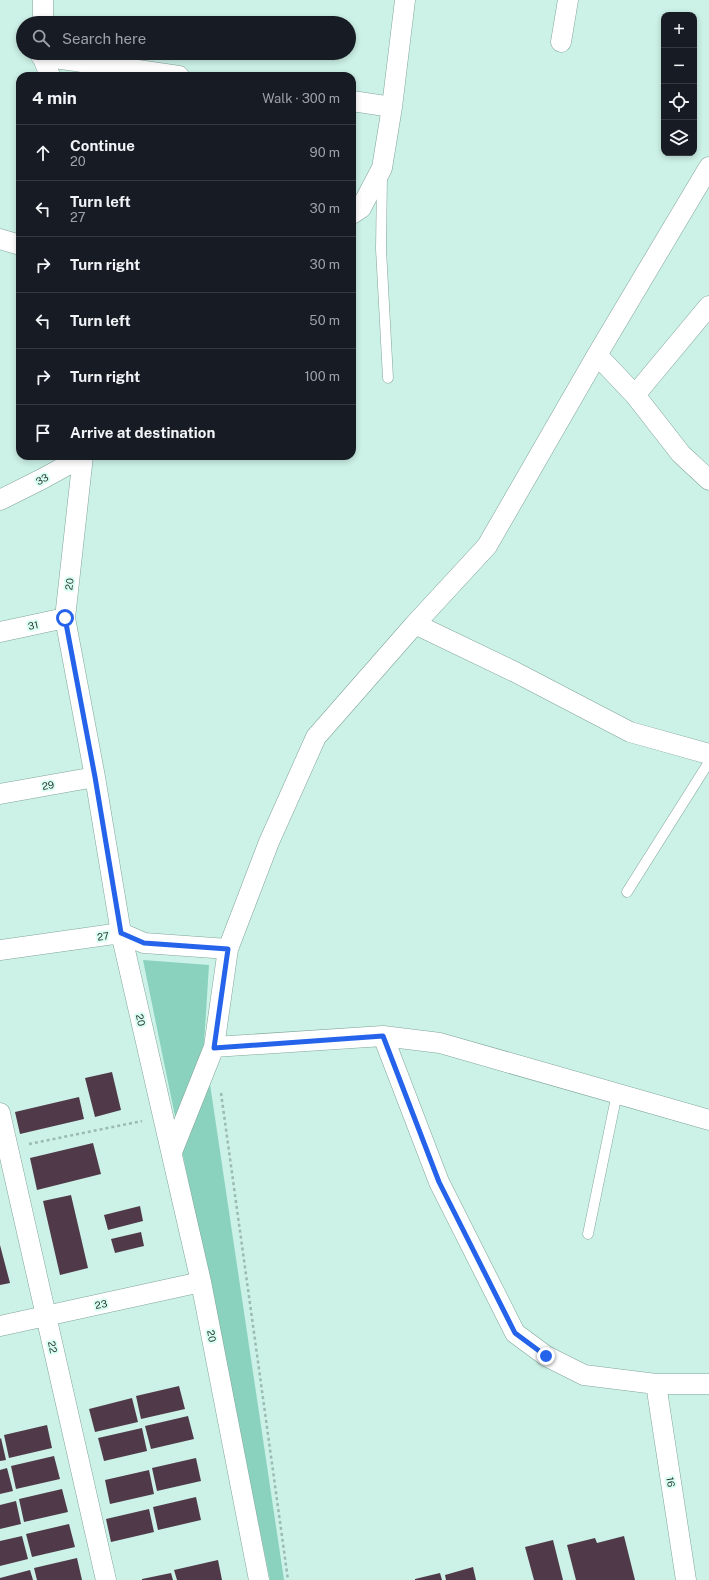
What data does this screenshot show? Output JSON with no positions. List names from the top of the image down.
{
  "streets": {
    "street": [
      "33",
      "20",
      "31",
      "29",
      "27",
      "23",
      "22",
      "16"
    ]
  },
  "crossings": [
    ["20", "31"],
    ["20", "29"],
    ["20", "27"],
    ["20", "23"],
    ["23", "22"]
  ],
  "page": {
    "map_buttons": ["+", "−"],
    "search": "Search here",
    "heading": ["4 min", "Walk · 300 m"],
    "list": [
      ["Continue", "20", "90 m"],
      ["Turn left", "27", "30 m"],
      ["Turn right", "30 m"],
      ["Turn left", "50 m"],
      ["Turn right", "100 m"],
      "Arrive at destination"
    ]
  }
}
